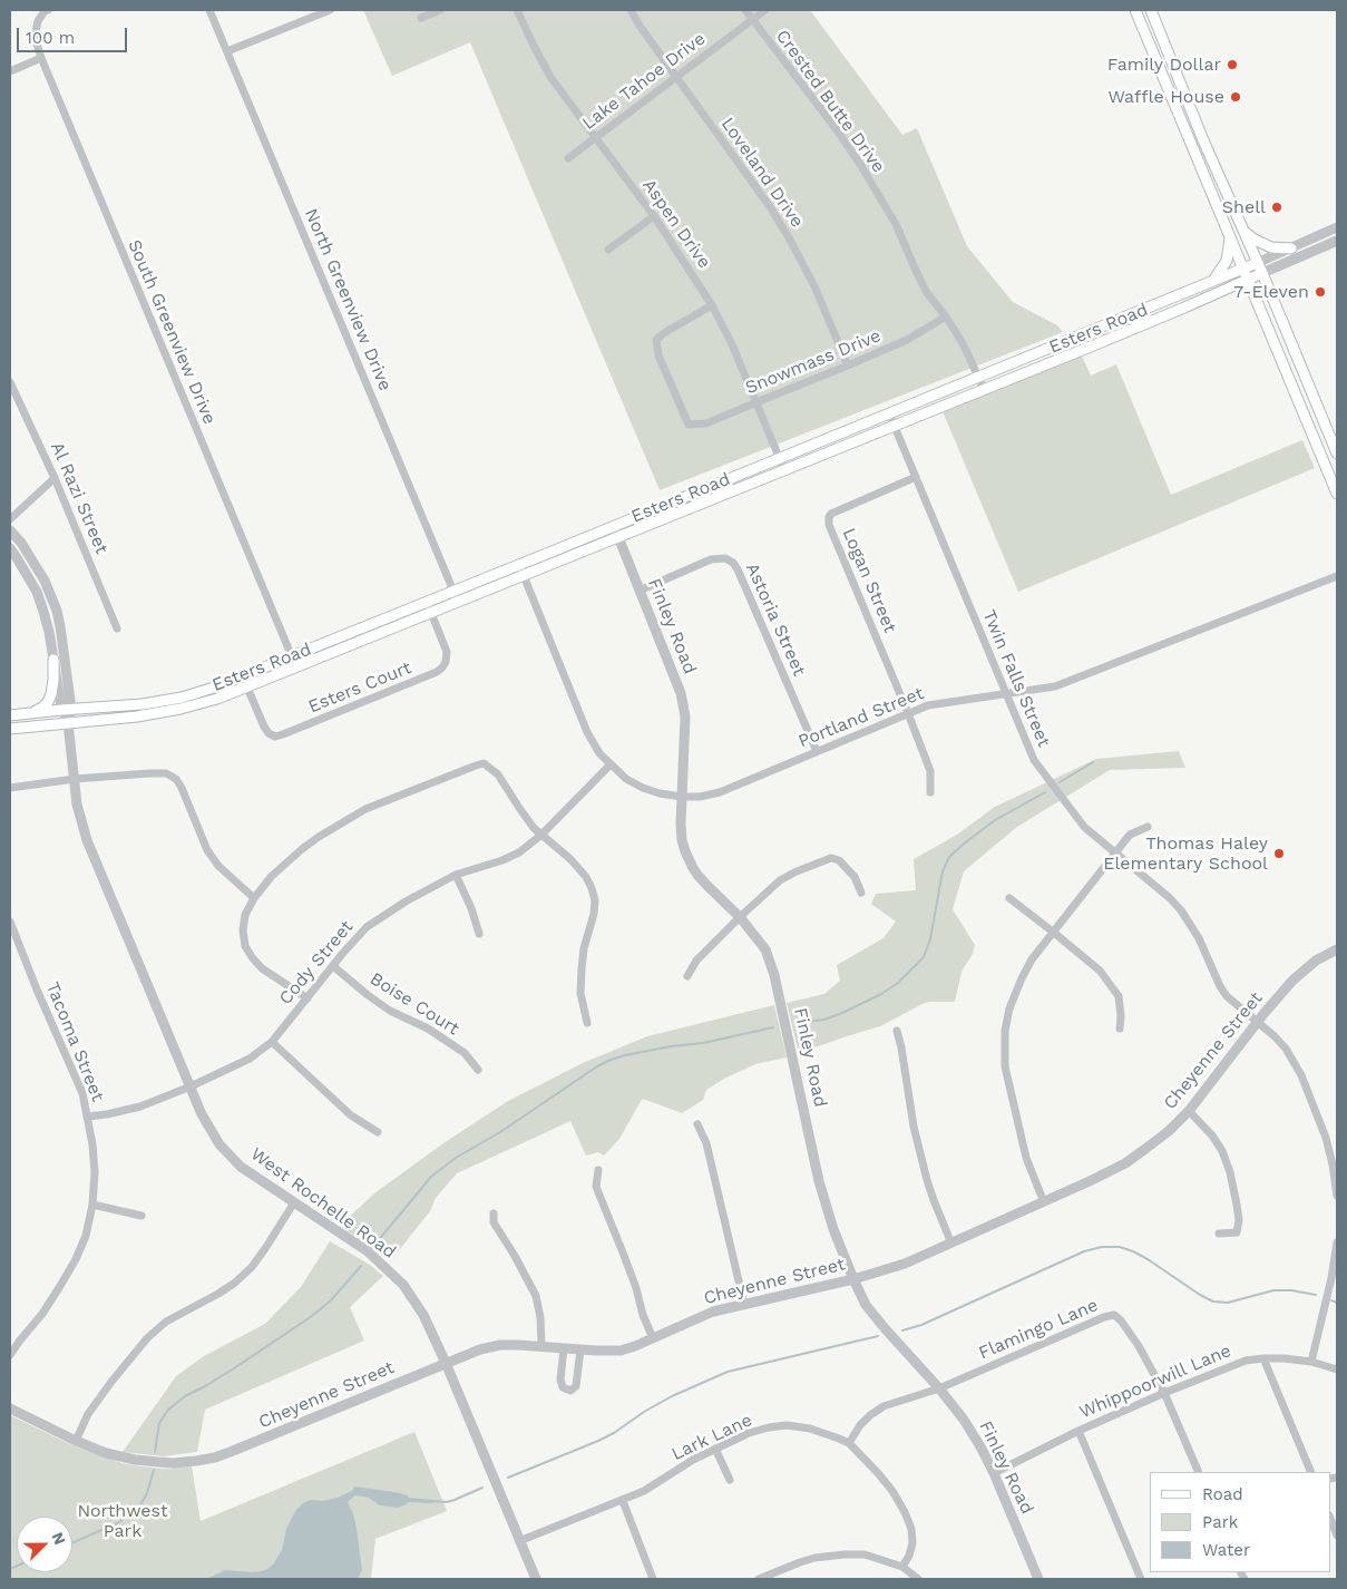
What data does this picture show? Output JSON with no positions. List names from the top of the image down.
{
  "streets": {
    "main road": ["Esters Road"],
    "street": [
      "Lake Tahoe Drive",
      "Crested Butte Drive",
      "Loveland Drive",
      "Aspen Drive",
      "North Greenview Drive",
      "South Greenview Drive",
      "Snowmass Drive",
      "Al Razi Street",
      "Logan Street",
      "Astoria Street",
      "Finley Road",
      "Twin Falls Street",
      "Esters Court",
      "Portland Street",
      "Cody Street",
      "Boise Court",
      "Tacoma Street",
      "Cheyenne Street",
      "West Rochelle Road",
      "Flamingo Lane",
      "Whippoorwill Lane",
      "Lark Lane"
    ]
  },
  "crossings": [
    ["Lake Tahoe Drive", "Crested Butte Drive"],
    ["Lake Tahoe Drive", "Loveland Drive"],
    ["Lake Tahoe Drive", "Aspen Drive"],
    ["Crested Butte Drive", "Esters Road"],
    ["Crested Butte Drive", "Snowmass Drive"],
    ["Loveland Drive", "Snowmass Drive"],
    ["Aspen Drive", "Esters Road"],
    ["Aspen Drive", "Snowmass Drive"],
    ["North Greenview Drive", "Esters Road"],
    ["Esters Road", "South Greenview Drive"],
    ["Esters Road", "Finley Road"],
    ["Esters Road", "Twin Falls Street"],
    ["Esters Road", "Esters Court"],
    ["Esters Road", "Portland Street"],
    ["Esters Road", "West Rochelle Road"],
    ["Logan Street", "Twin Falls Street"],
    ["Logan Street", "Portland Street"],
    ["Astoria Street", "Finley Road"],
    ["Astoria Street", "Portland Street"],
    ["Finley Road", "Portland Street"],
    ["Finley Road", "Cheyenne Street"],
    ["Finley Road", "Flamingo Lane"],
    ["Finley Road", "Whippoorwill Lane"],
    ["Twin Falls Street", "Portland Street"],
    ["Twin Falls Street", "Cheyenne Street"],
    ["Portland Street", "Cody Street"],
    ["Cody Street", "Boise Court"],
    ["Cody Street", "Tacoma Street"],
    ["Cody Street", "West Rochelle Road"],
    ["Cheyenne Street", "West Rochelle Road"],
    ["West Rochelle Road", "Lark Lane"],
    ["Flamingo Lane", "Whippoorwill Lane"],
    ["Flamingo Lane", "Lark Lane"]
  ],
  "parks": ["Northwest Park"],
  "places": [
    "Family Dollar",
    "Waffle House",
    "Shell",
    "7-Eleven",
    "Thomas Haley Elementary School"
  ],
  "legend": ["Road", "Park", "Water"],
  "scale_bar": "100 m",
  "north": "top right"
}
